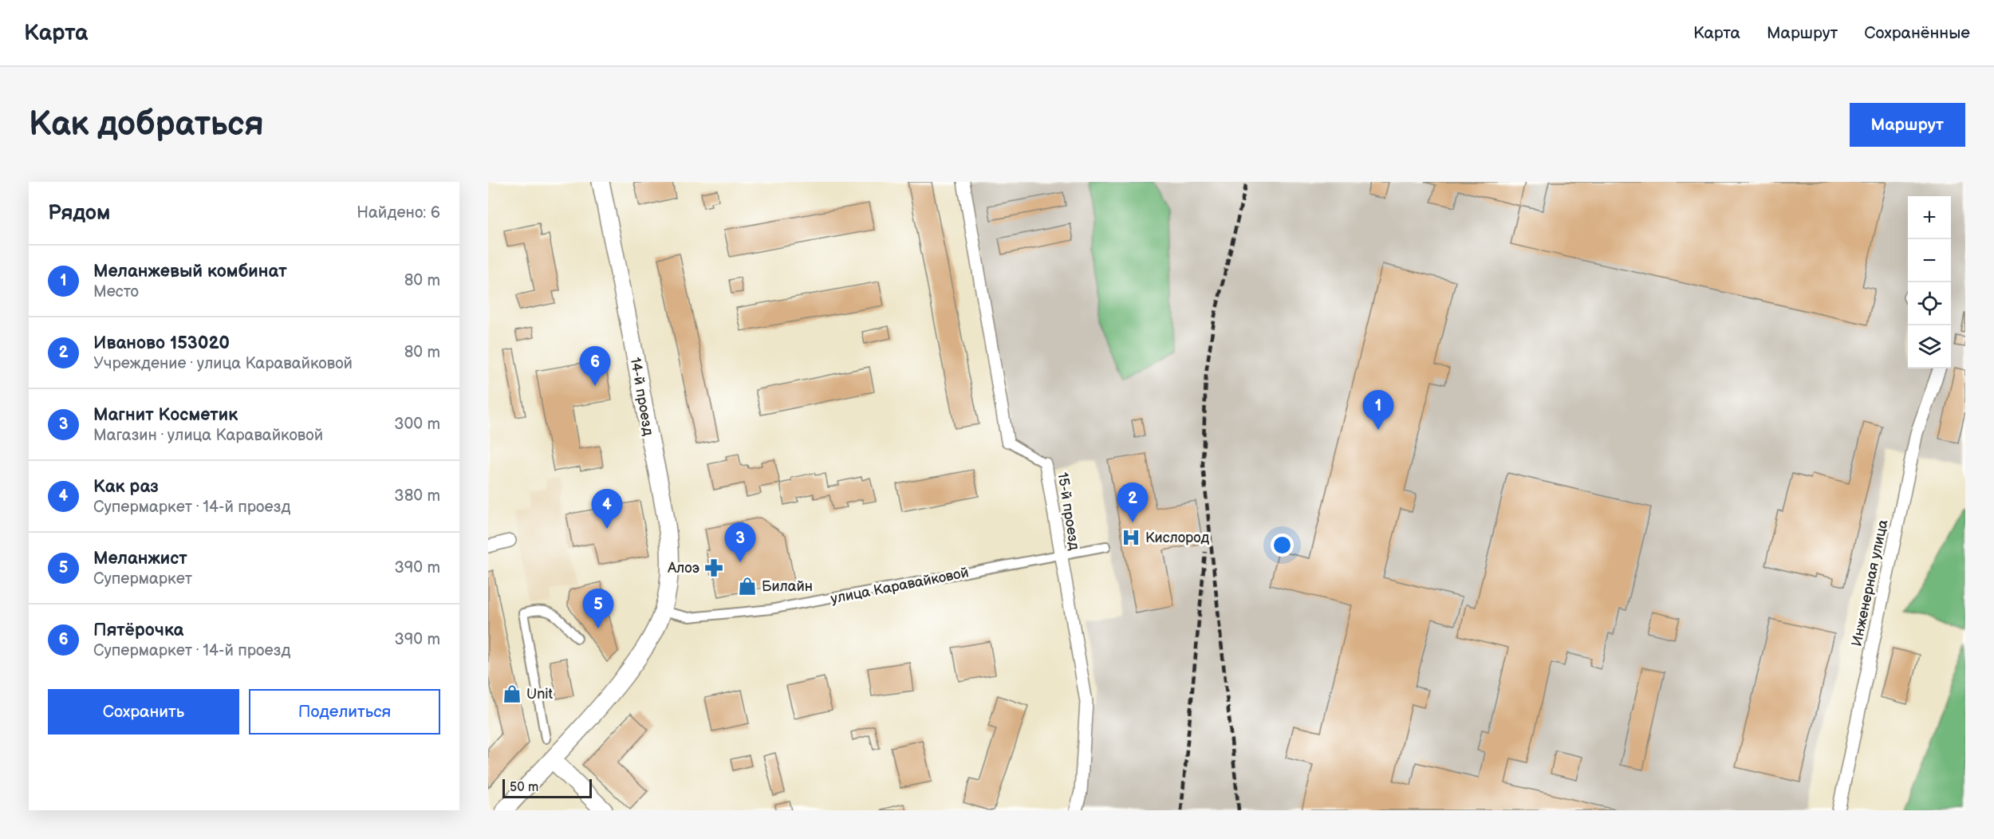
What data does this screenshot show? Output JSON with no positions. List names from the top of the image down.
{
  "streets": {
    "main road": ["14-й проезд"],
    "street": ["15-й проезд", "Инженерная улица", "улица Каравайковой"]
  },
  "crossings": [
    ["14-й проезд", "улица Каравайковой"],
    ["15-й проезд", "улица Каравайковой"]
  ],
  "places": {
    "hospital": ["Кислород"],
    "pharmacy": ["Алоэ"],
    "shop": ["Билайн", "Unit"]
  },
  "scale_bar": "50 m",
  "page": {
    "header": "Карта",
    "nav": ["Карта", "Маршрут", "Сохранённые"],
    "buttons": [
      "Маршрут",
      ["Сохранить", "Поделиться"]
    ],
    "title": "Как добраться",
    "heading": ["Рядом", "Найдено: 6"],
    "map_buttons": ["+", "−"],
    "list": [
      {
        "mark": "1",
        "name": "Меланжевый комбинат",
        "note": "Место",
        "value": "80 m"
      },
      {
        "mark": "2",
        "name": "Иваново 153020",
        "note": "Учреждение · улица Каравайковой",
        "value": "80 m"
      },
      {
        "mark": "3",
        "name": "Магнит Косметик",
        "note": "Магазин · улица Каравайковой",
        "value": "300 m"
      },
      {
        "mark": "4",
        "name": "Как раз",
        "note": "Супермаркет · 14-й проезд",
        "value": "380 m"
      },
      {
        "mark": "5",
        "name": "Меланжист",
        "note": "Супермаркет",
        "value": "390 m"
      },
      {
        "mark": "6",
        "name": "Пятёрочка",
        "note": "Супермаркет · 14-й проезд",
        "value": "390 m"
      }
    ],
    "pins": [
      "6",
      "1",
      "2",
      "4",
      "3",
      "5"
    ],
    "scale": "50 m"
  }
}
